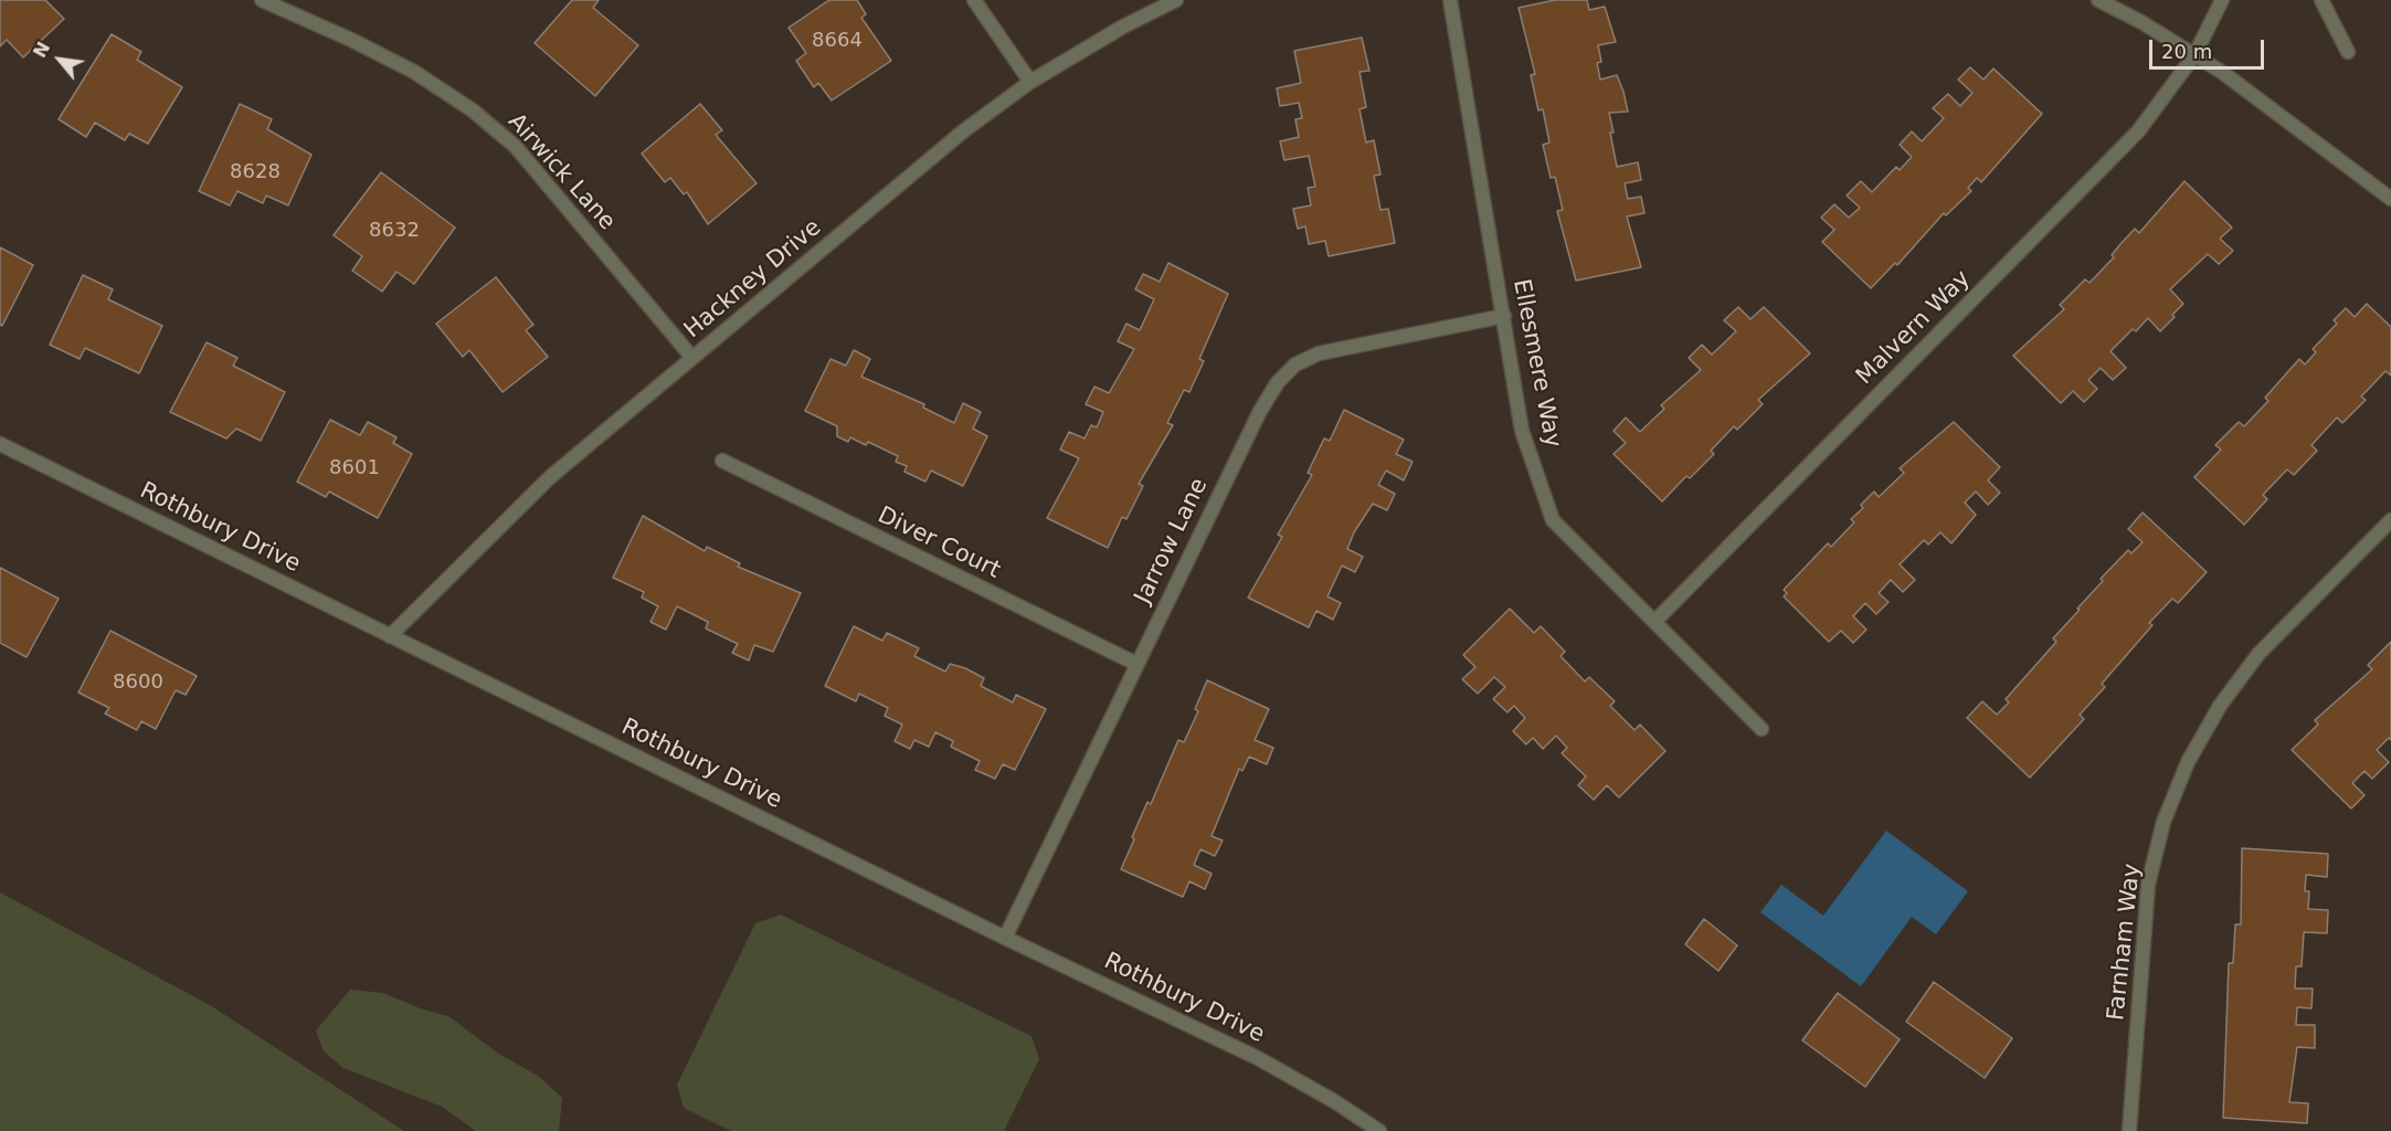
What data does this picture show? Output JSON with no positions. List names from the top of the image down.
{
  "streets": {
    "street": [
      "Airwick Lane",
      "Hackney Drive",
      "Malvern Way",
      "Ellesmere Way",
      "Rothbury Drive",
      "Jarrow Lane",
      "Diver Court",
      "Farnham Way"
    ]
  },
  "crossings": [
    ["Airwick Lane", "Hackney Drive"],
    ["Hackney Drive", "Rothbury Drive"],
    ["Malvern Way", "Ellesmere Way"],
    ["Ellesmere Way", "Jarrow Lane"],
    ["Rothbury Drive", "Jarrow Lane"],
    ["Jarrow Lane", "Diver Court"]
  ],
  "house_numbers": [
    "8664",
    "8628",
    "8632",
    "8601",
    "8600"
  ],
  "scale_bar": "20 m",
  "north": "top left"
}
